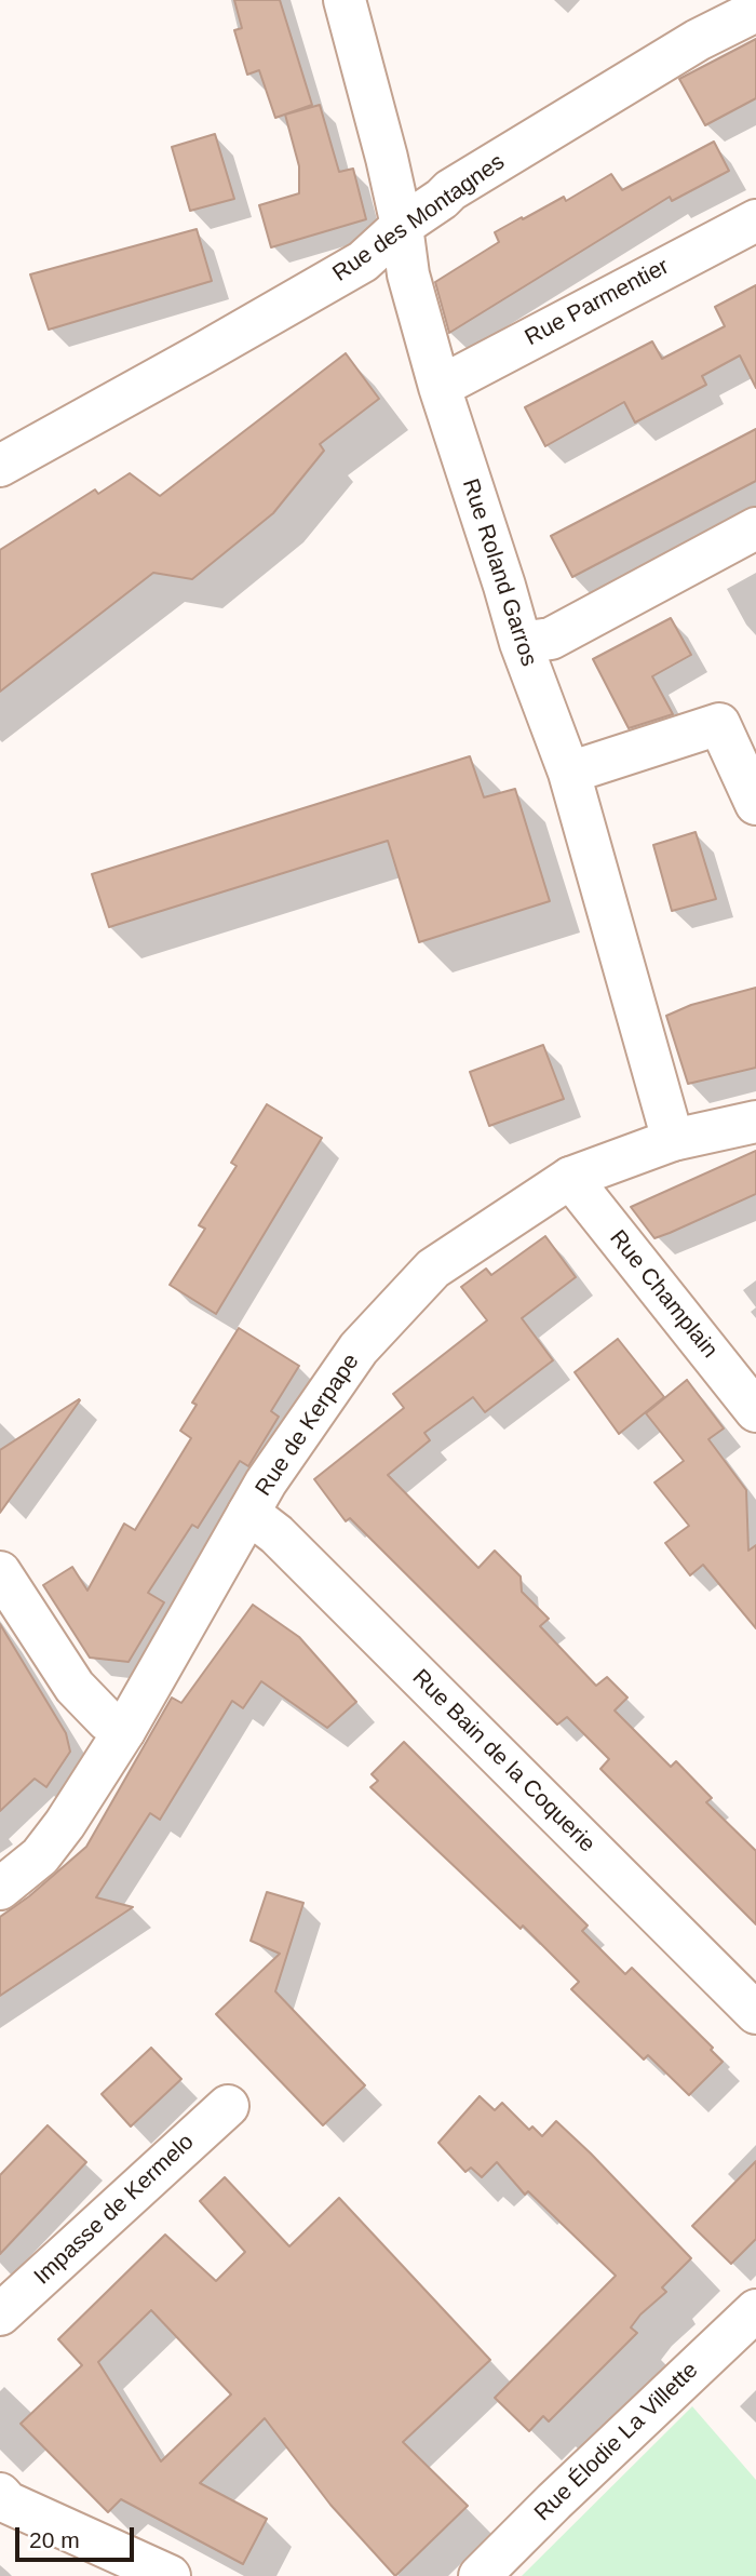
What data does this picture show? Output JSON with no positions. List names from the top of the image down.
{
  "streets": {
    "street": [
      "Rue des Montagnes",
      "Rue Parmentier",
      "Rue Roland Garros",
      "Rue Champlain",
      "Rue de Kerpape",
      "Rue Bain de la Coquerie",
      "Impasse de Kermelo",
      "Rue Élodie La Villette"
    ]
  },
  "crossings": [
    ["Rue des Montagnes", "Rue Roland Garros"],
    ["Rue Parmentier", "Rue Roland Garros"],
    ["Rue Roland Garros", "Rue de Kerpape"],
    ["Rue Champlain", "Rue de Kerpape"],
    ["Rue de Kerpape", "Rue Bain de la Coquerie"]
  ],
  "scale_bar": "20 m"
}
